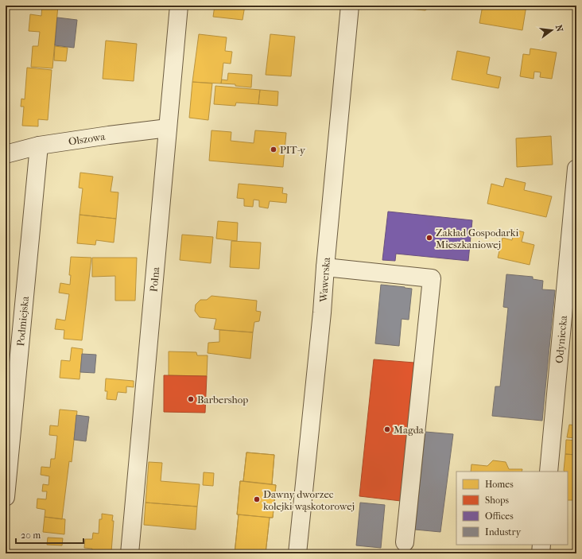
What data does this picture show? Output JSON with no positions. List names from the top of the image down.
{
  "streets": {
    "street": [
      "Olszowa",
      "Polna",
      "Wawerska",
      "Podmiejska",
      "Odyniecka"
    ]
  },
  "crossings": [
    ["Olszowa", "Polna"],
    ["Olszowa", "Podmiejska"]
  ],
  "places": [
    "PIT-y",
    "Zakład Gospodarki Mieszkaniowej",
    "Barbershop",
    "Magda",
    "Dawny dworzec kolejki wąskotorowej"
  ],
  "legend": [
    "Homes",
    "Shops",
    "Offices",
    "Industry"
  ],
  "scale_bar": "20 m",
  "north": "right"
}
